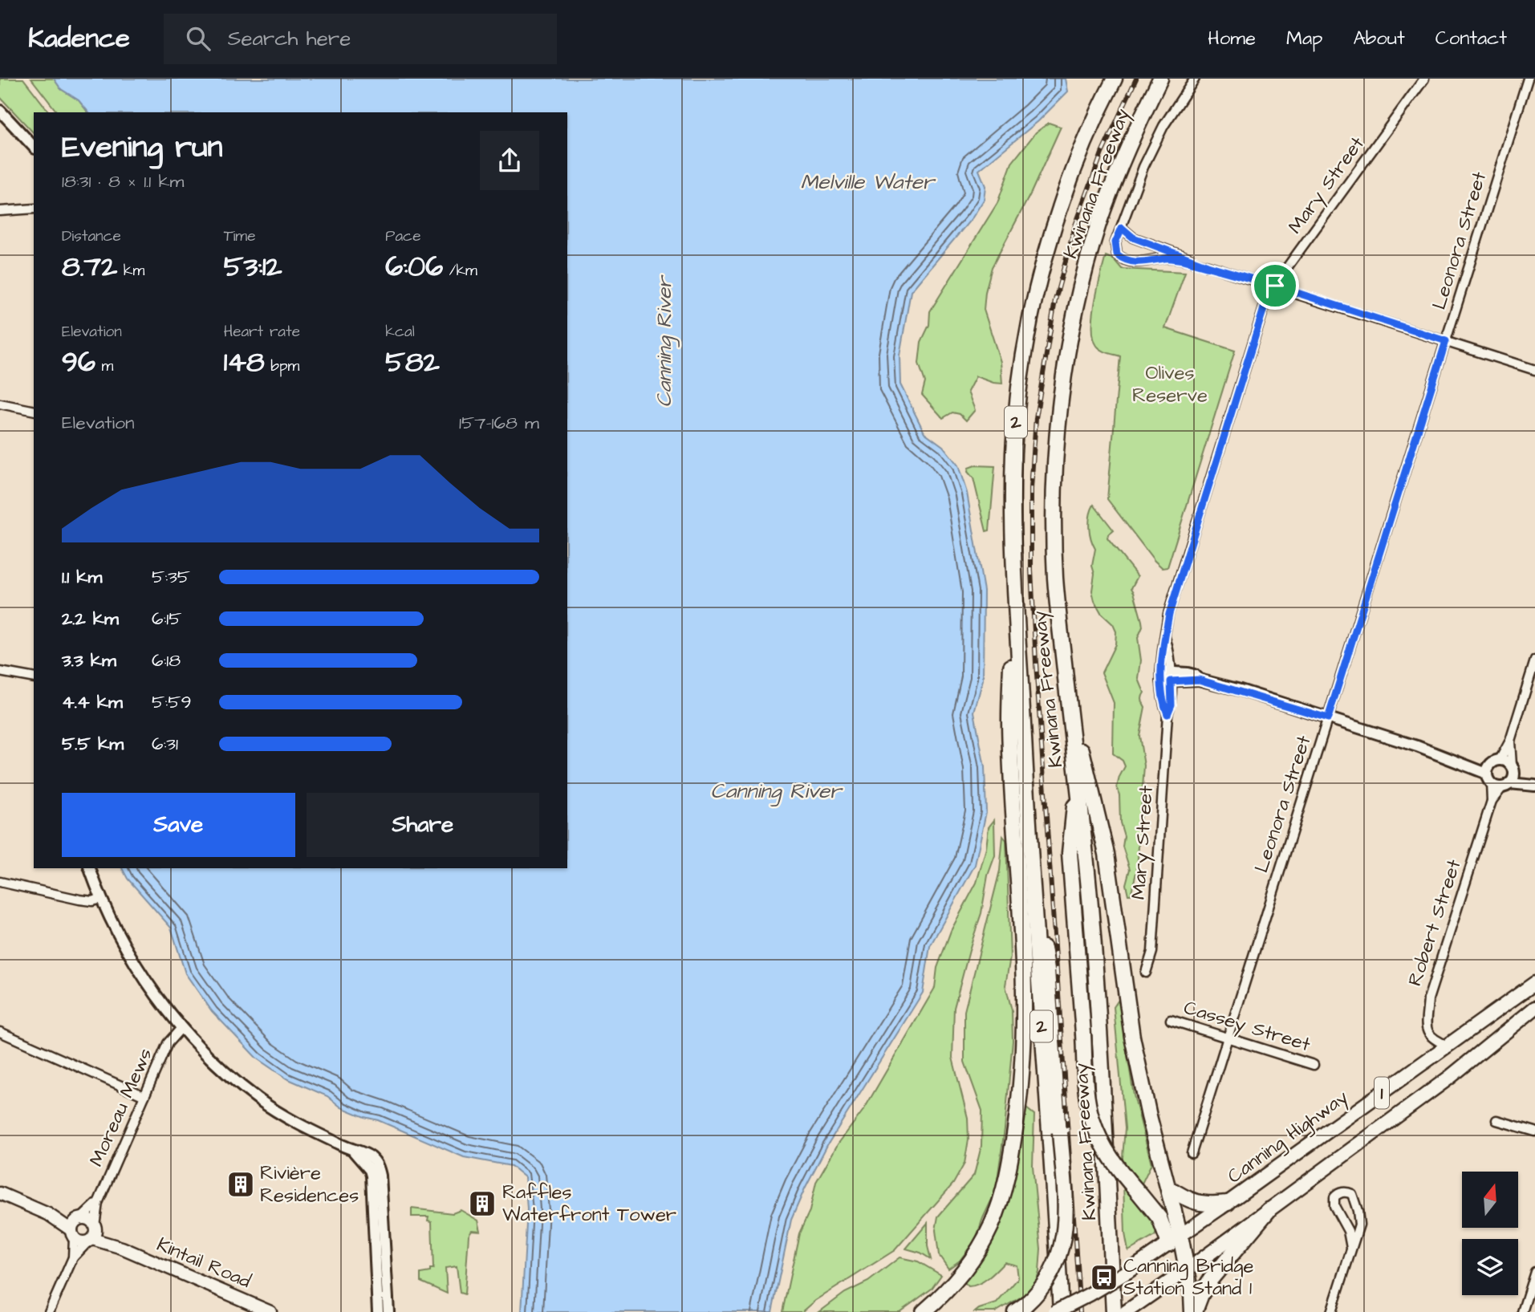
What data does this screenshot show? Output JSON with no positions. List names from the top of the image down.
{
  "streets": {
    "highway": [
      "Kwinana Freeway",
      "2",
      "1",
      "Canning Highway"
    ],
    "main road": ["Kintail Road"],
    "street": [
      "Mary Street",
      "Leonora Street",
      "Robert Street",
      "Cassey Street",
      "Moreau Mews"
    ]
  },
  "crossings": [
    ["Leonora Street", "Cassey Street"],
    ["Robert Street", "Canning Highway"],
    ["Moreau Mews", "Kintail Road"]
  ],
  "water": ["Melville Water", "Canning River"],
  "parks": ["Olives Reserve"],
  "places": {
    "building": ["Rivière Residences", "Raffles Waterfront Tower"],
    "bus stop": ["Canning Bridge Station Stand 1"]
  },
  "north": "top",
  "page": {
    "header": "Kadence",
    "search": "Search here",
    "nav": [
      "Home",
      "Map",
      "About",
      "Contact"
    ],
    "heading": ["Evening run", "18:31 · 8 × 1.1 km"],
    "stats": [
      ["Distance", "8.72 km"],
      ["Time", "53:12"],
      ["Pace", "6:06 /km"],
      ["Elevation", "96 m"],
      ["Heart rate", "148 bpm"],
      ["kcal", "582"]
    ],
    "chart": ["Elevation", "157–168 m"],
    "list": [
      {
        "name": "1.1 km",
        "note": "5:35"
      },
      {
        "name": "2.2 km",
        "note": "6:15"
      },
      {
        "name": "3.3 km",
        "note": "6:18"
      },
      {
        "name": "4.4 km",
        "note": "5:59"
      },
      {
        "name": "5.5 km",
        "note": "6:31"
      }
    ],
    "buttons": ["Save", "Share"]
  }
}
